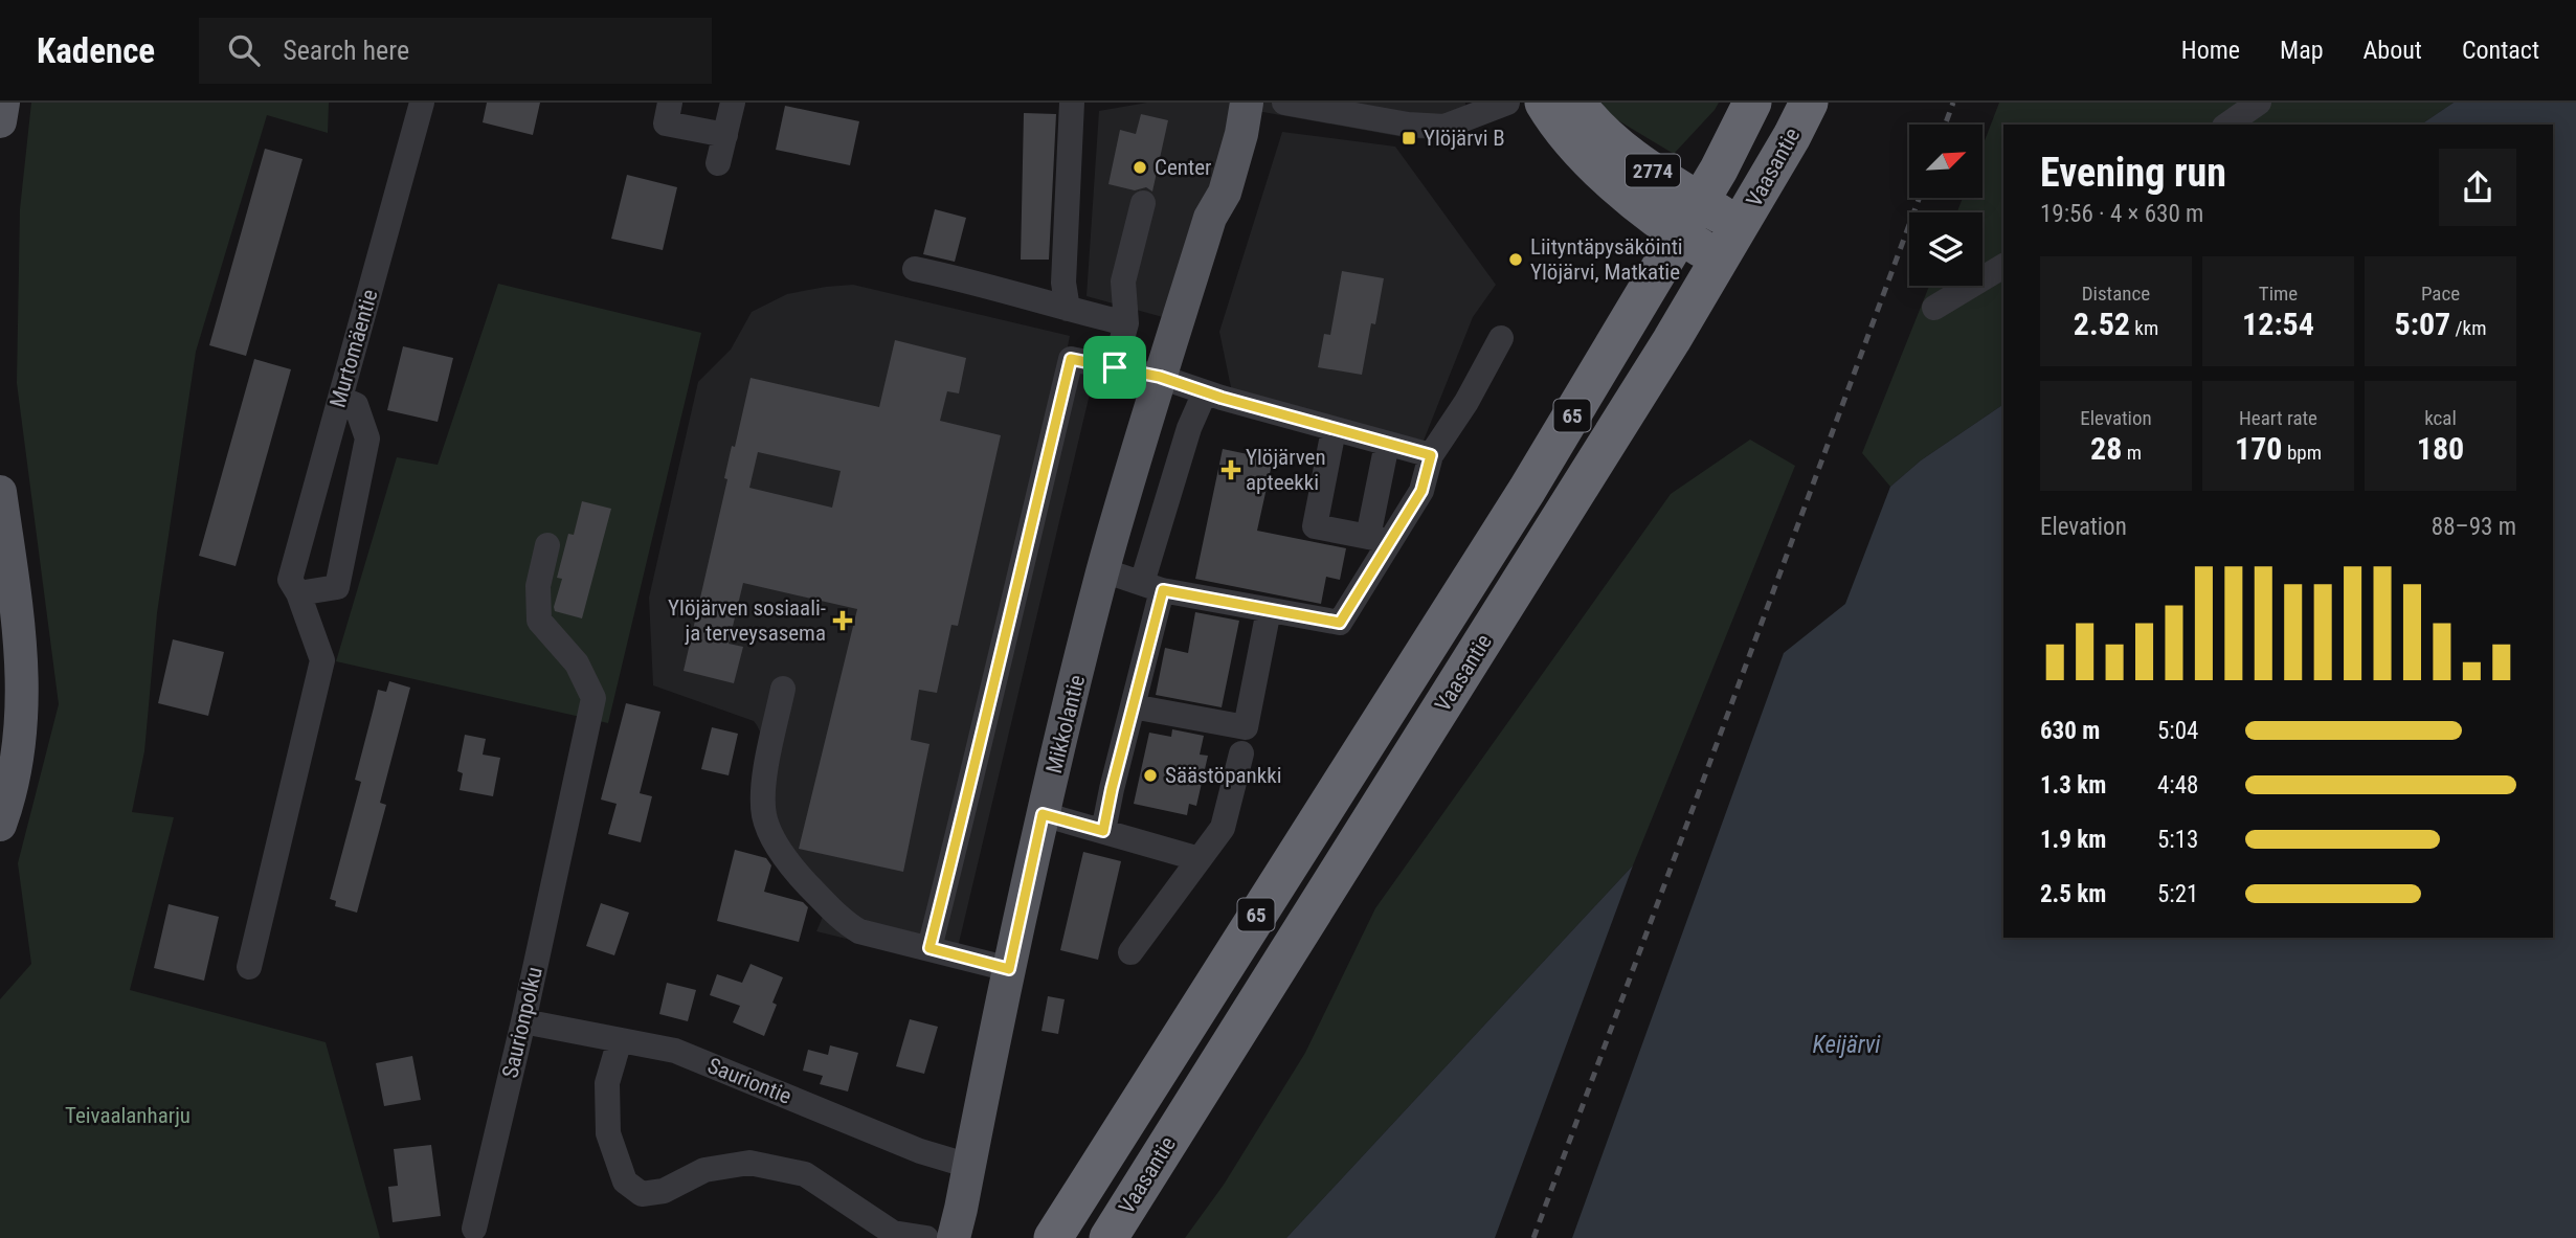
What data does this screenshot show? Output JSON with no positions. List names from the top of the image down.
{
  "streets": {
    "highway": ["Vaasantie", "2774", "65"],
    "main road": ["Mikkolantie"],
    "street": ["Murtomäentie", "Saurionpolku", "Sauriontie"]
  },
  "crossings": [
    ["Vaasantie", "2774"],
    ["Mikkolantie", "Sauriontie"],
    ["Saurionpolku", "Sauriontie"]
  ],
  "water": ["Keijärvi"],
  "parks": ["Teivaalanharju"],
  "places": {
    "transit": ["Ylöjärvi B"],
    "other": ["Center", "Liityntäpysäköinti Ylöjärvi, Matkatie", "Säästöpankki"],
    "health": ["Ylöjärven apteekki", "Ylöjärven sosiaali- ja terveysasema"]
  },
  "north": "top right",
  "page": {
    "header": "Kadence",
    "search": "Search here",
    "nav": [
      "Home",
      "Map",
      "About",
      "Contact"
    ],
    "heading": ["Evening run", "19:56 · 4 × 630 m"],
    "stats": [
      ["Distance", "2.52 km"],
      ["Time", "12:54"],
      ["Pace", "5:07 /km"],
      ["Elevation", "28 m"],
      ["Heart rate", "170 bpm"],
      ["kcal", "180"]
    ],
    "chart": ["Elevation", "88–93 m"],
    "list": [
      {
        "name": "630 m",
        "note": "5:04"
      },
      {
        "name": "1.3 km",
        "note": "4:48"
      },
      {
        "name": "1.9 km",
        "note": "5:13"
      },
      {
        "name": "2.5 km",
        "note": "5:21"
      }
    ]
  }
}
